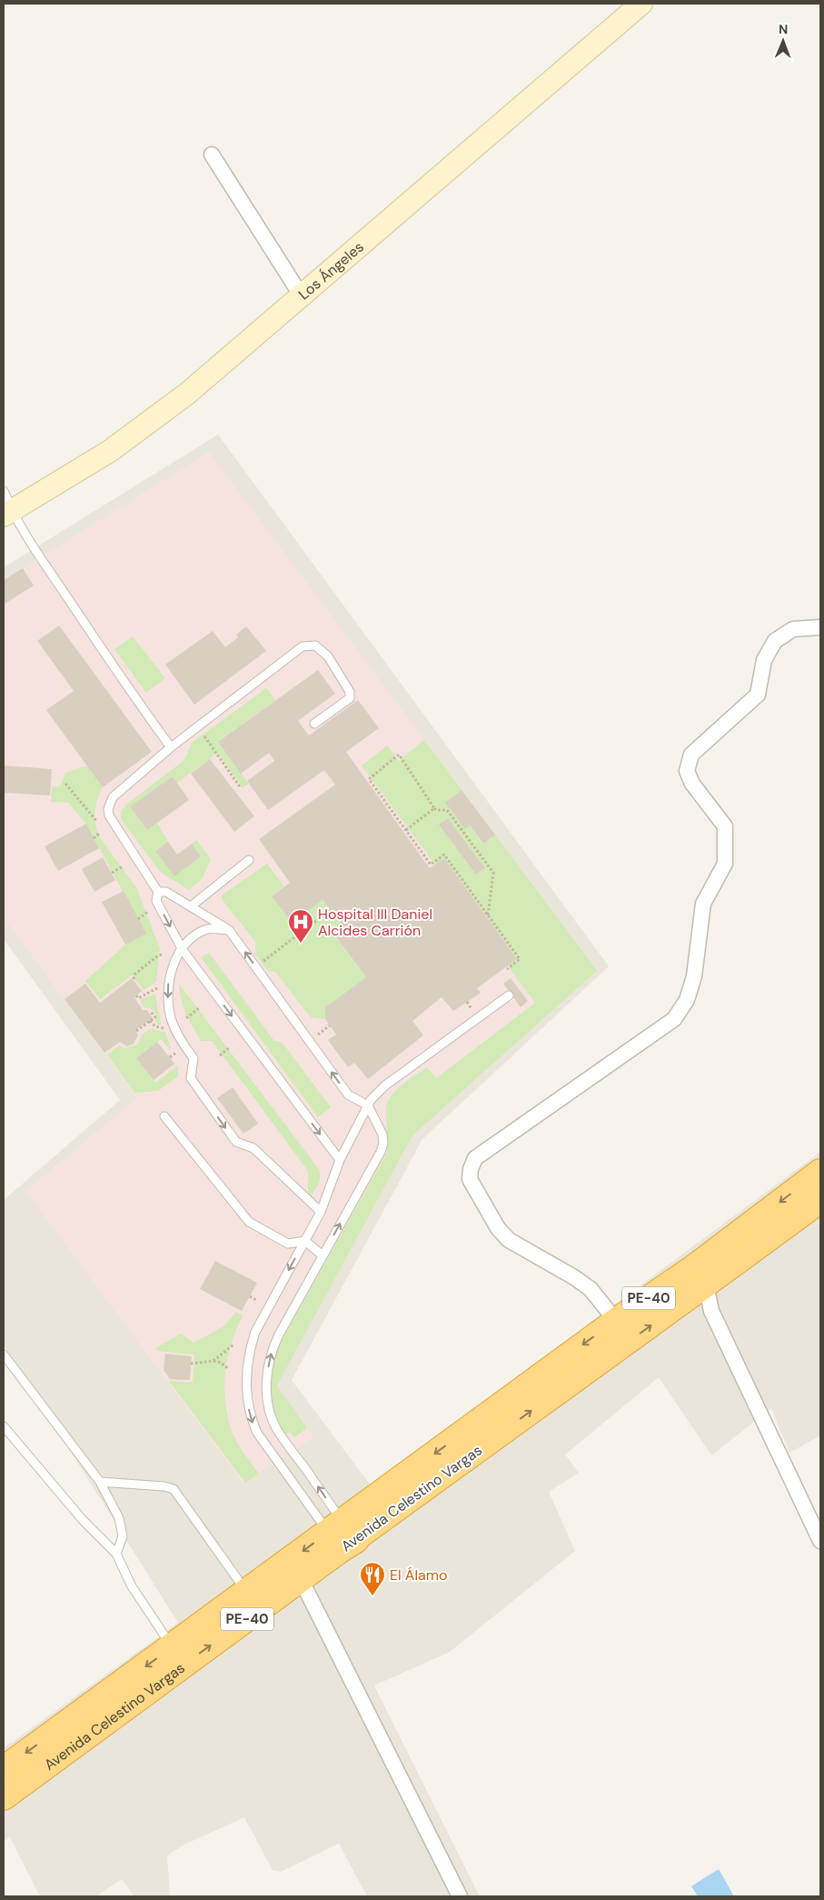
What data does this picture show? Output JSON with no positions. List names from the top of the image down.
{
  "streets": {
    "highway": ["PE-40", "Avenida Celestino Vargas"],
    "main road": ["Los Ángeles"]
  },
  "places": {
    "hospital": ["Hospital III Daniel Alcides Carrión"],
    "restaurant": ["El Álamo"]
  },
  "north": "top"
}
